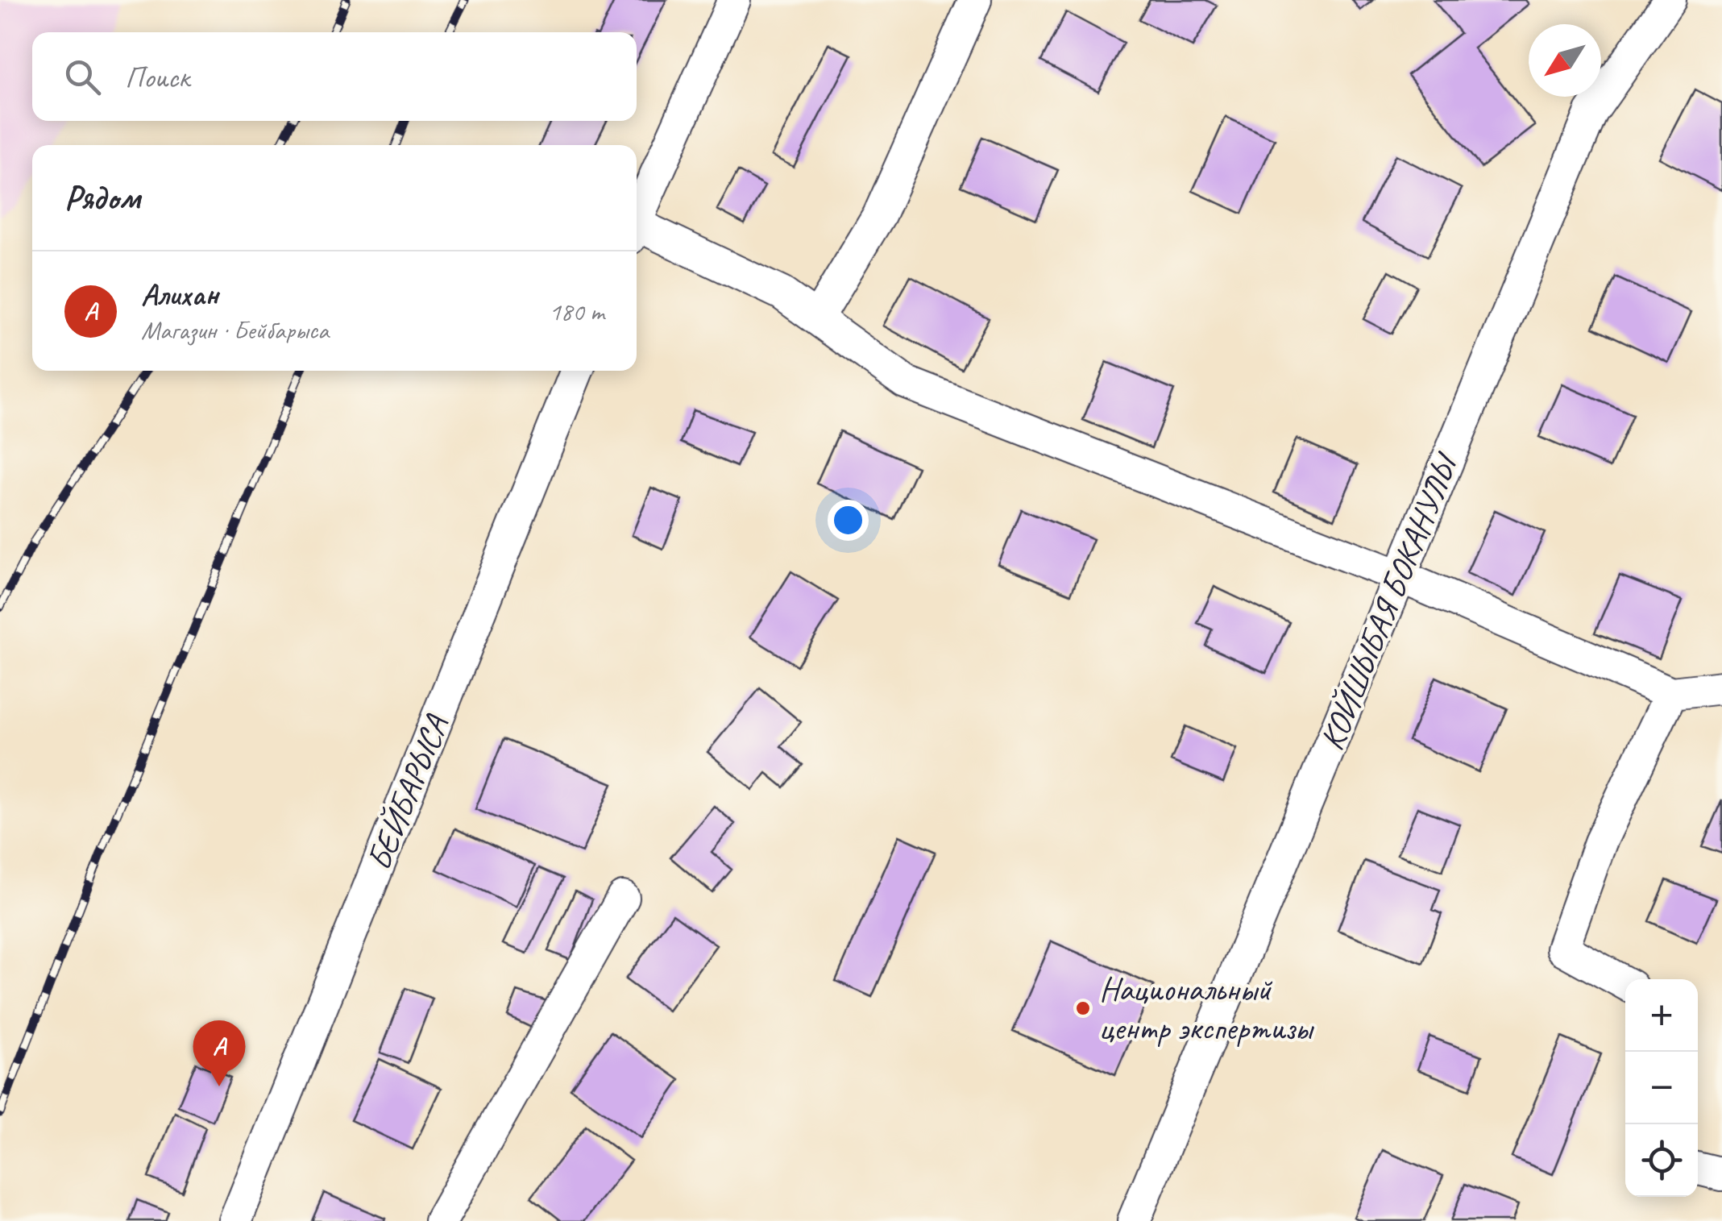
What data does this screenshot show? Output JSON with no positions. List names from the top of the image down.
{
  "streets": {
    "street": ["КОЙШЫБАЯ БОКАНУЛЫ", "БЕЙБАРЫСА"]
  },
  "places": ["Национальный центр экспертизы"],
  "north": "bottom left",
  "page": {
    "search": "Поиск",
    "heading": "Рядом",
    "list": [
      {
        "mark": "A",
        "name": "Алихан",
        "note": "Магазин · Бейбарыса",
        "value": "180 m"
      }
    ],
    "map_buttons": ["+", "−"],
    "pins": "A"
  }
}
